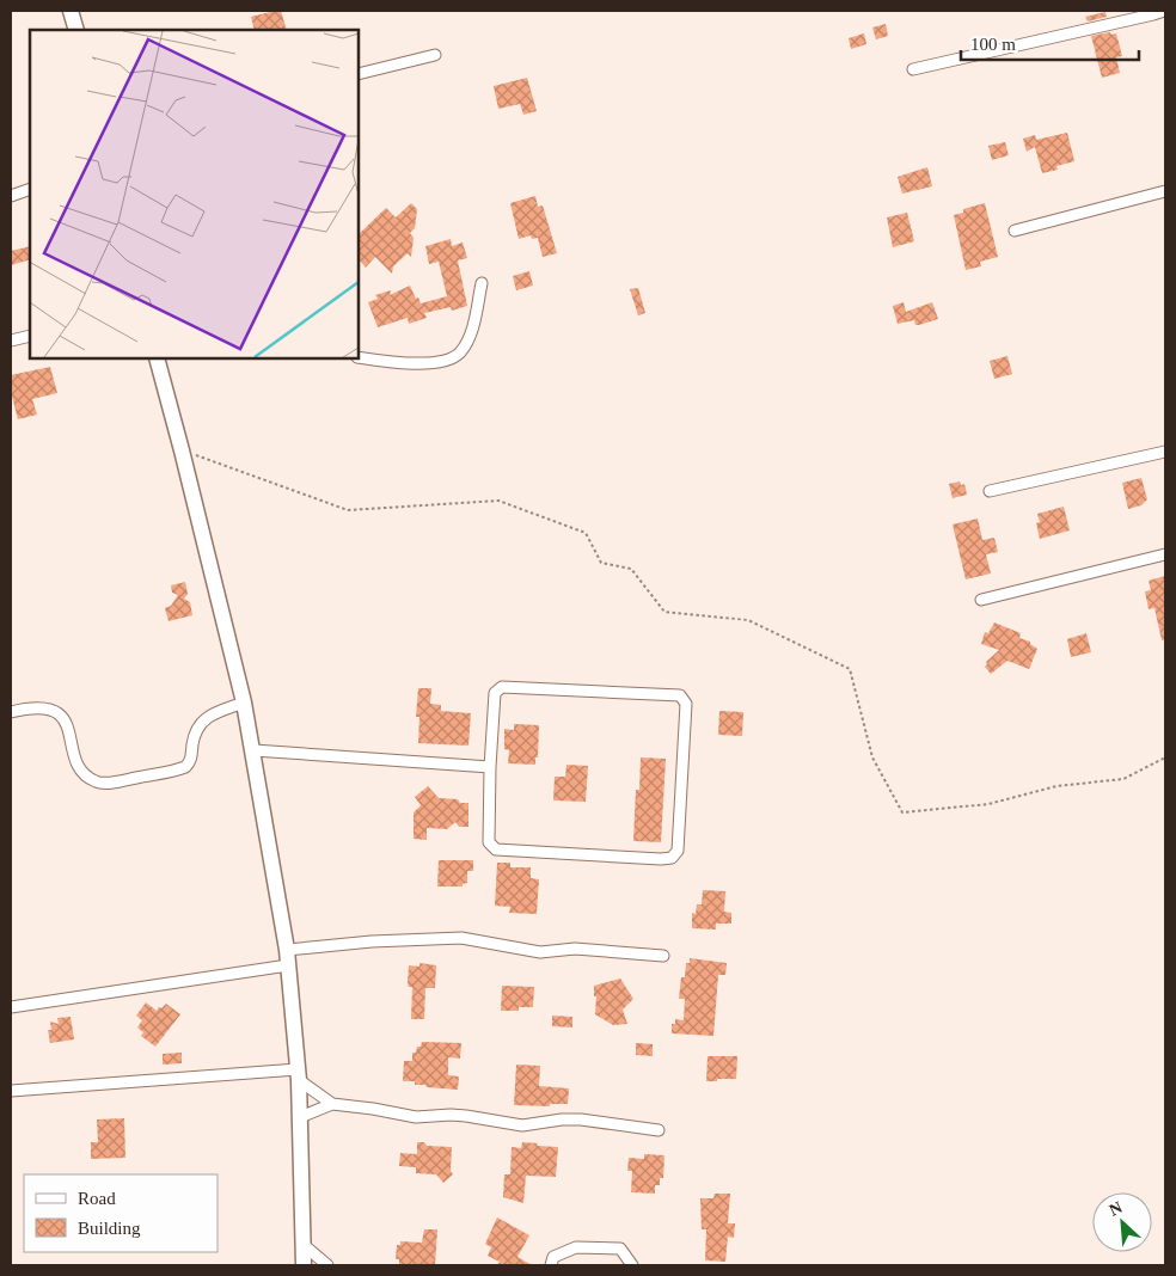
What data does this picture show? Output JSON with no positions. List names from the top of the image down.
{
  "legend": ["Road", "Building"],
  "scale_bar": "100 m",
  "north": "top left"
}
